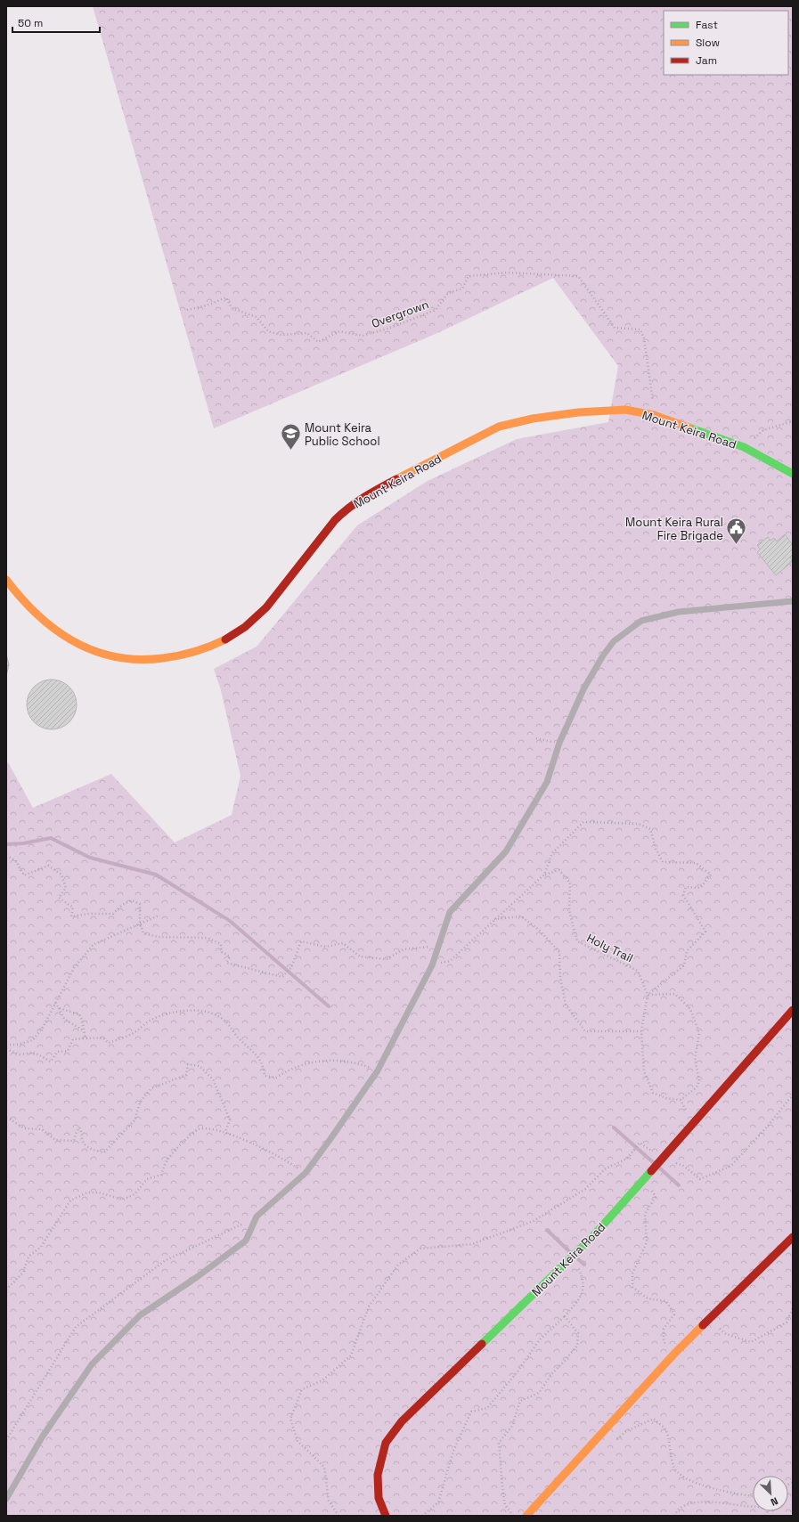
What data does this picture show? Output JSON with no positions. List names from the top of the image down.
{
  "streets": {
    "main road": ["Mount Keira Road"],
    "path": ["Overgrown", "Holy Trail"]
  },
  "crossings": [
    ["Overgrown", "Mount Keira Road"]
  ],
  "places": {
    "school or university": ["Mount Keira Public School"],
    "public building": ["Mount Keira Rural Fire Brigade"]
  },
  "legend": ["Fast", "Slow", "Jam"],
  "scale_bar": "50 m",
  "north": "bottom right"
}
